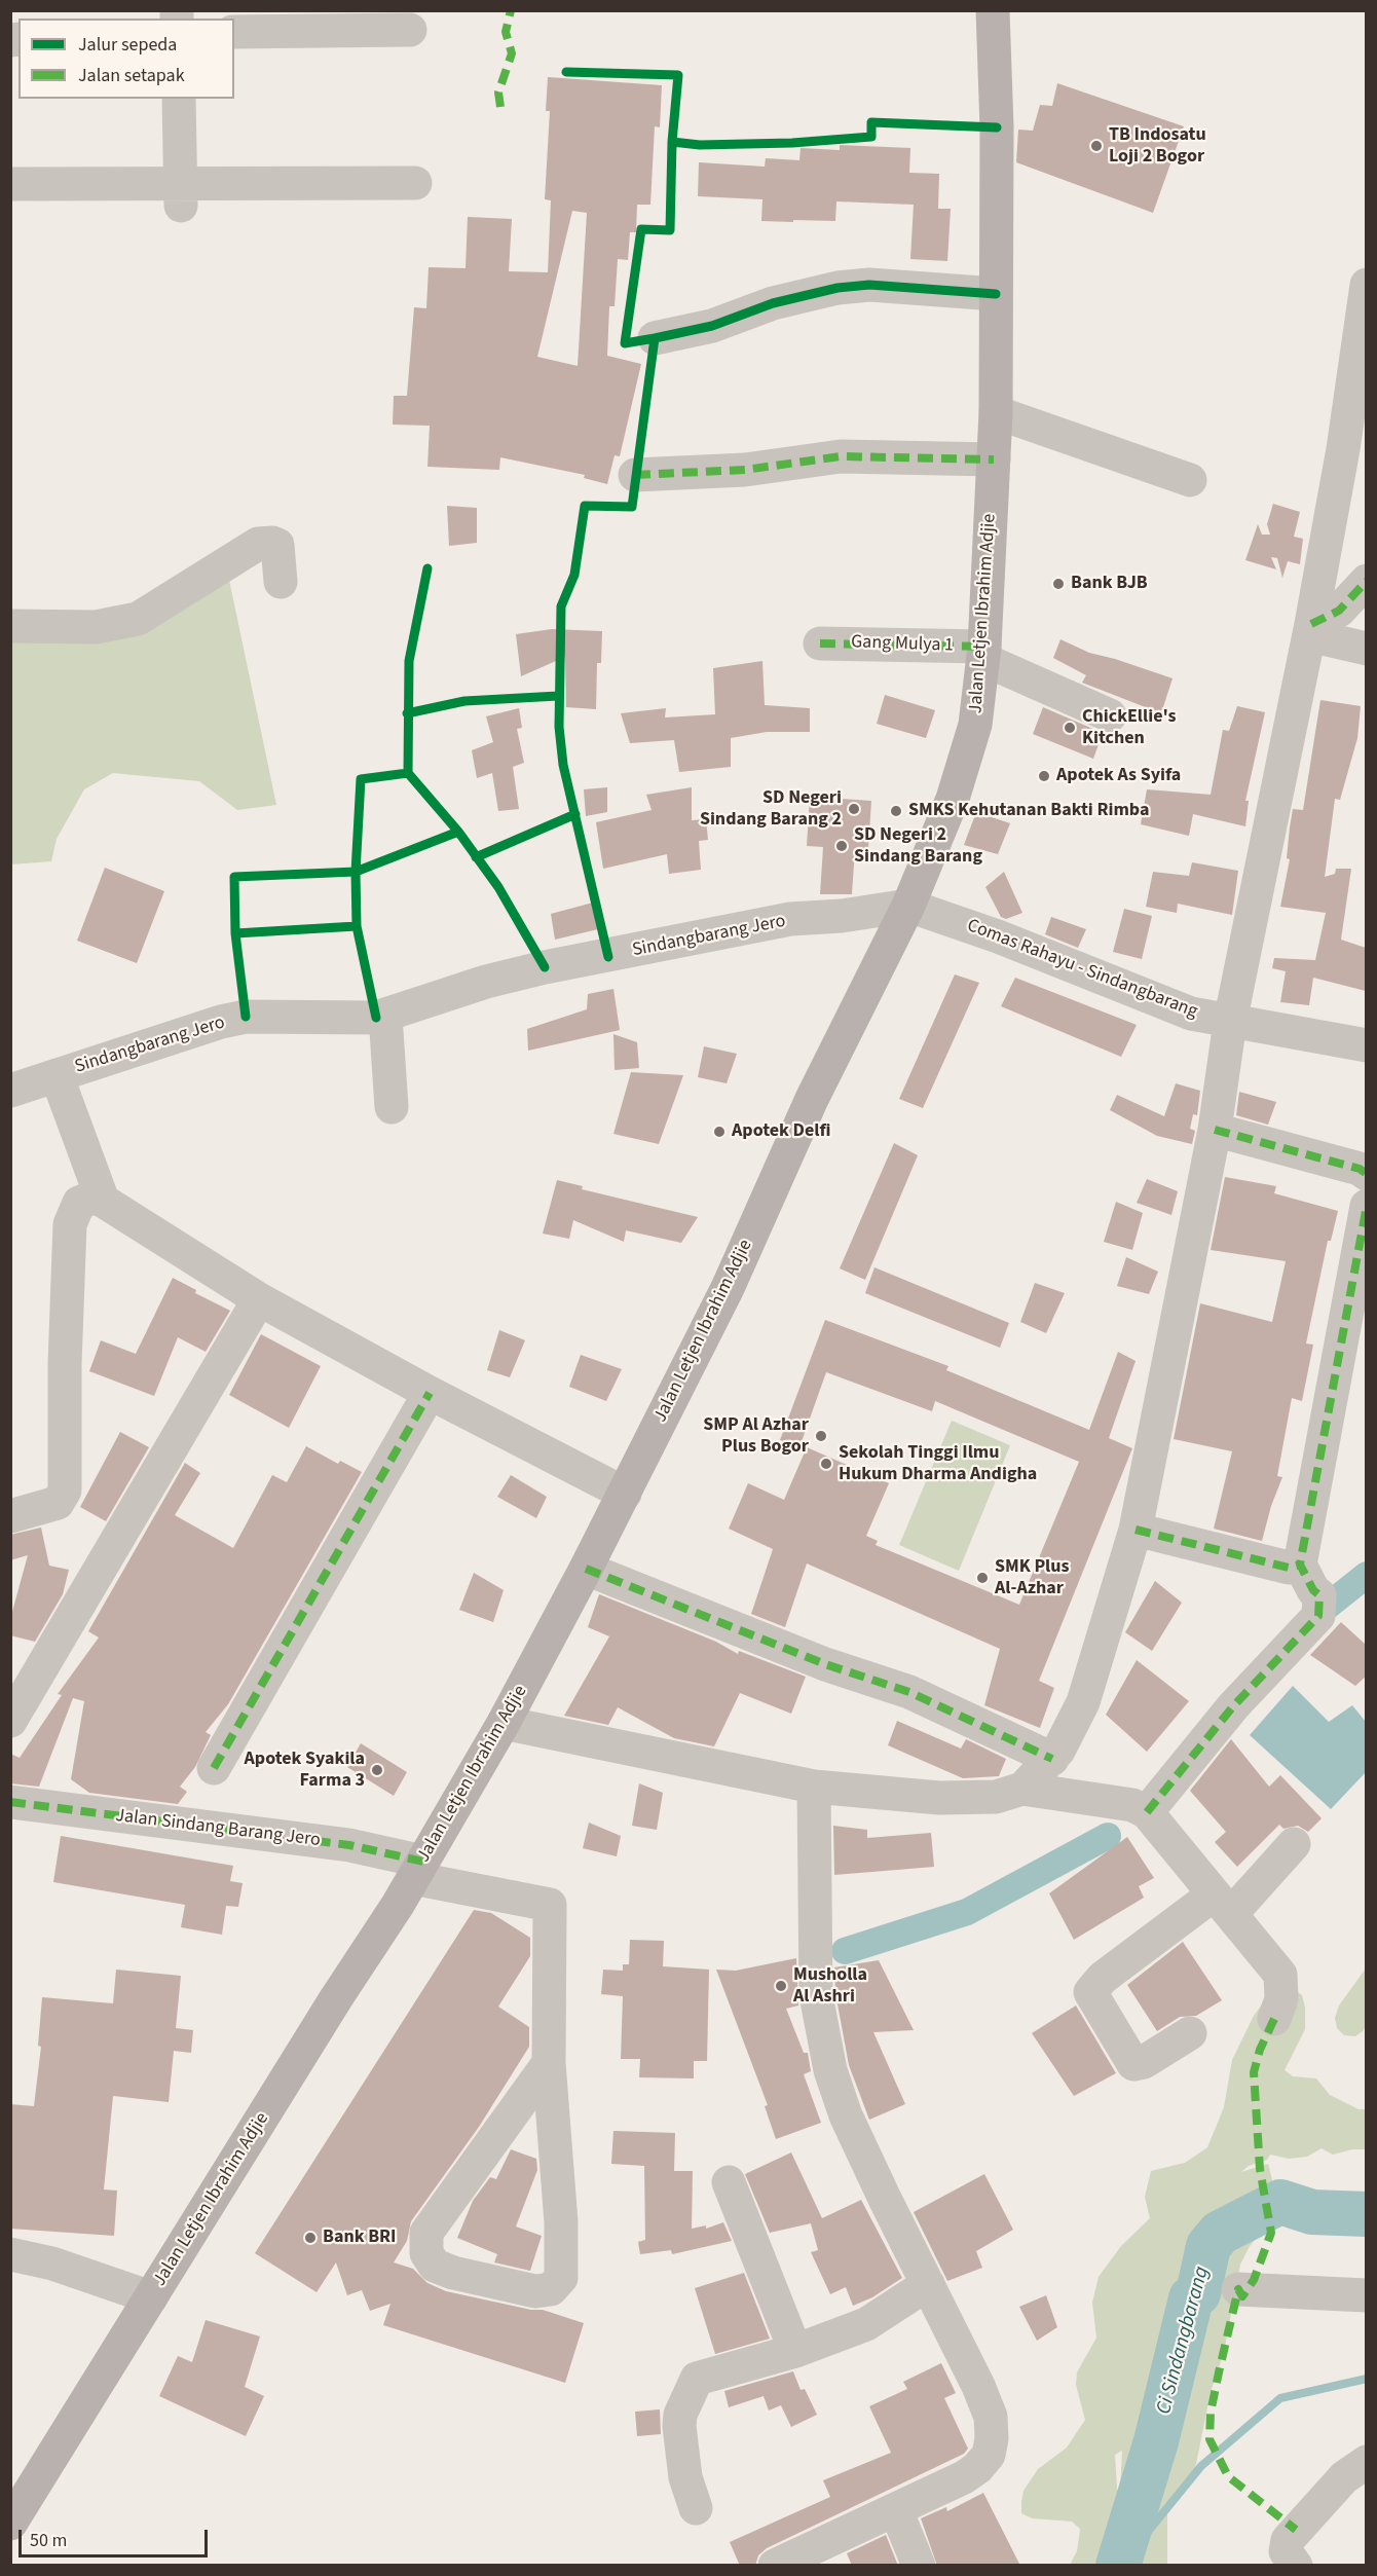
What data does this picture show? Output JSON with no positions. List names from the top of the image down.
{
  "streets": {
    "main road": ["Jalan Letjen Ibrahim Adjie"],
    "street": [
      "Gang Mulya 1",
      "Sindangbarang Jero",
      "Comas Rahayu - Sindangbarang",
      "Jalan Sindang Barang Jero"
    ]
  },
  "crossings": [
    ["Jalan Letjen Ibrahim Adjie", "Gang Mulya 1"],
    ["Jalan Letjen Ibrahim Adjie", "Sindangbarang Jero"],
    ["Jalan Letjen Ibrahim Adjie", "Comas Rahayu - Sindangbarang"],
    ["Jalan Letjen Ibrahim Adjie", "Jalan Sindang Barang Jero"],
    ["Sindangbarang Jero", "Comas Rahayu - Sindangbarang"]
  ],
  "water": ["Ci Sindangbarang"],
  "places": [
    "TB Indosatu Loji 2 Bogor",
    "Bank BJB",
    "ChickEllie's Kitchen",
    "Apotek As Syifa",
    "SD Negeri Sindang Barang 2",
    "SMKS Kehutanan Bakti Rimba",
    "SD Negeri 2 Sindang Barang",
    "Apotek Delfi",
    "SMP Al Azhar Plus Bogor",
    "Sekolah Tinggi Ilmu Hukum Dharma Andigha",
    "SMK Plus Al-Azhar",
    "Apotek Syakila Farma 3",
    "Musholla Al Ashri",
    "Bank BRI"
  ],
  "legend": ["Jalur sepeda", "Jalan setapak"],
  "scale_bar": "50 m"
}
